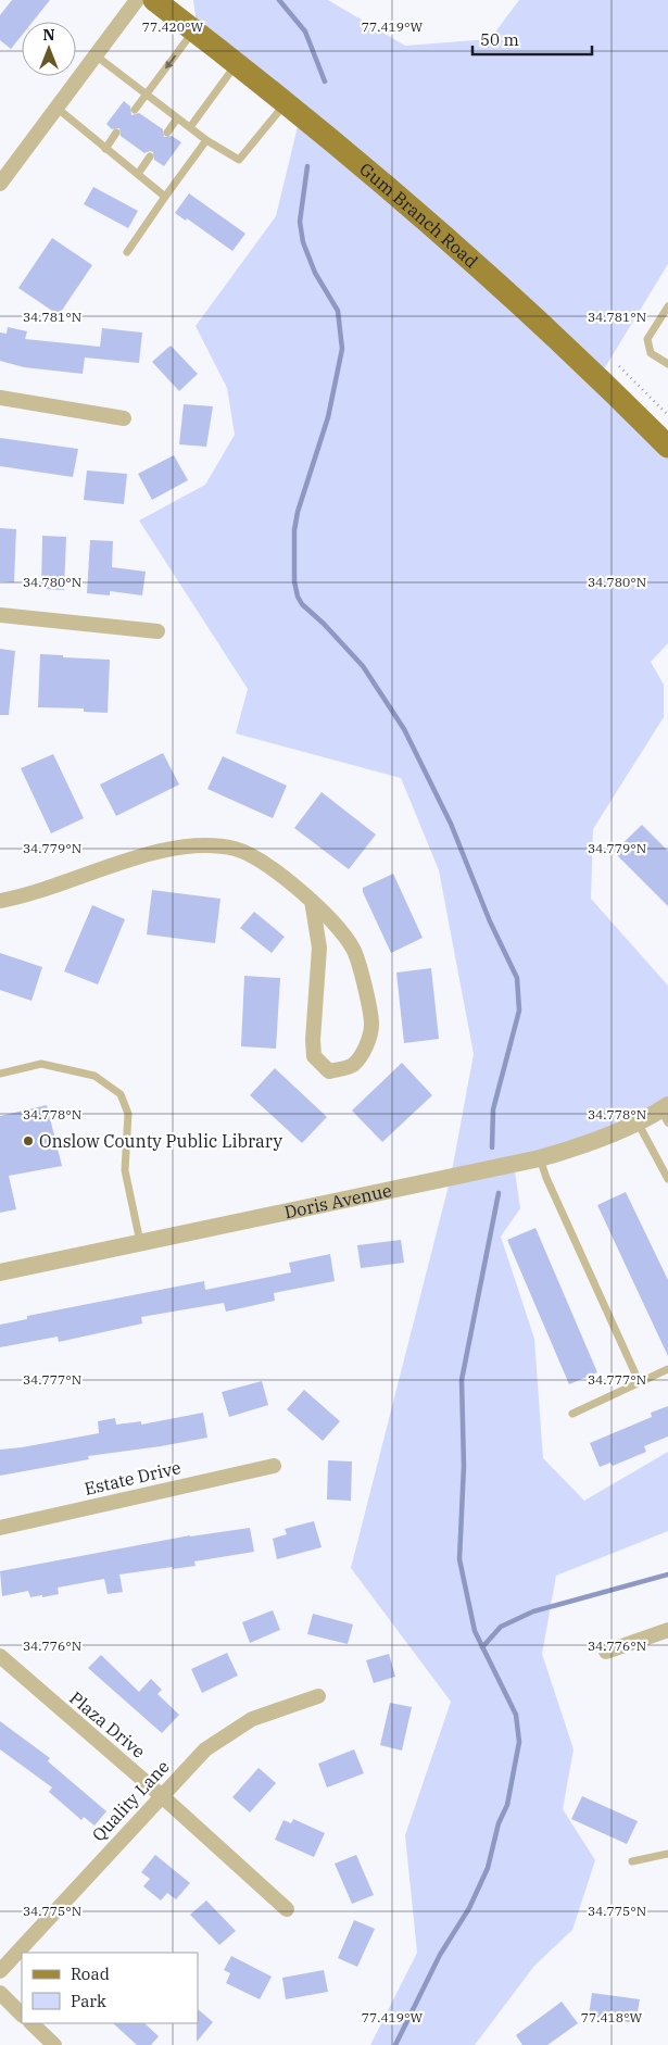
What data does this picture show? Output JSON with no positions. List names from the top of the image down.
{
  "streets": {
    "main road": ["Gum Branch Road"],
    "street": [
      "Doris Avenue",
      "Estate Drive",
      "Plaza Drive",
      "Quality Lane"
    ]
  },
  "crossings": [
    ["Plaza Drive", "Quality Lane"]
  ],
  "places": ["Onslow County Public Library"],
  "legend": ["Road", "Park"],
  "scale_bar": "50 m",
  "north": "top",
  "coordinates": [
    "77.420°W",
    "77.419°W",
    "34.781°N",
    "34.780°N",
    "34.779°N",
    "34.778°N",
    "34.777°N",
    "34.776°N",
    "34.775°N",
    "77.418°W"
  ]
}
